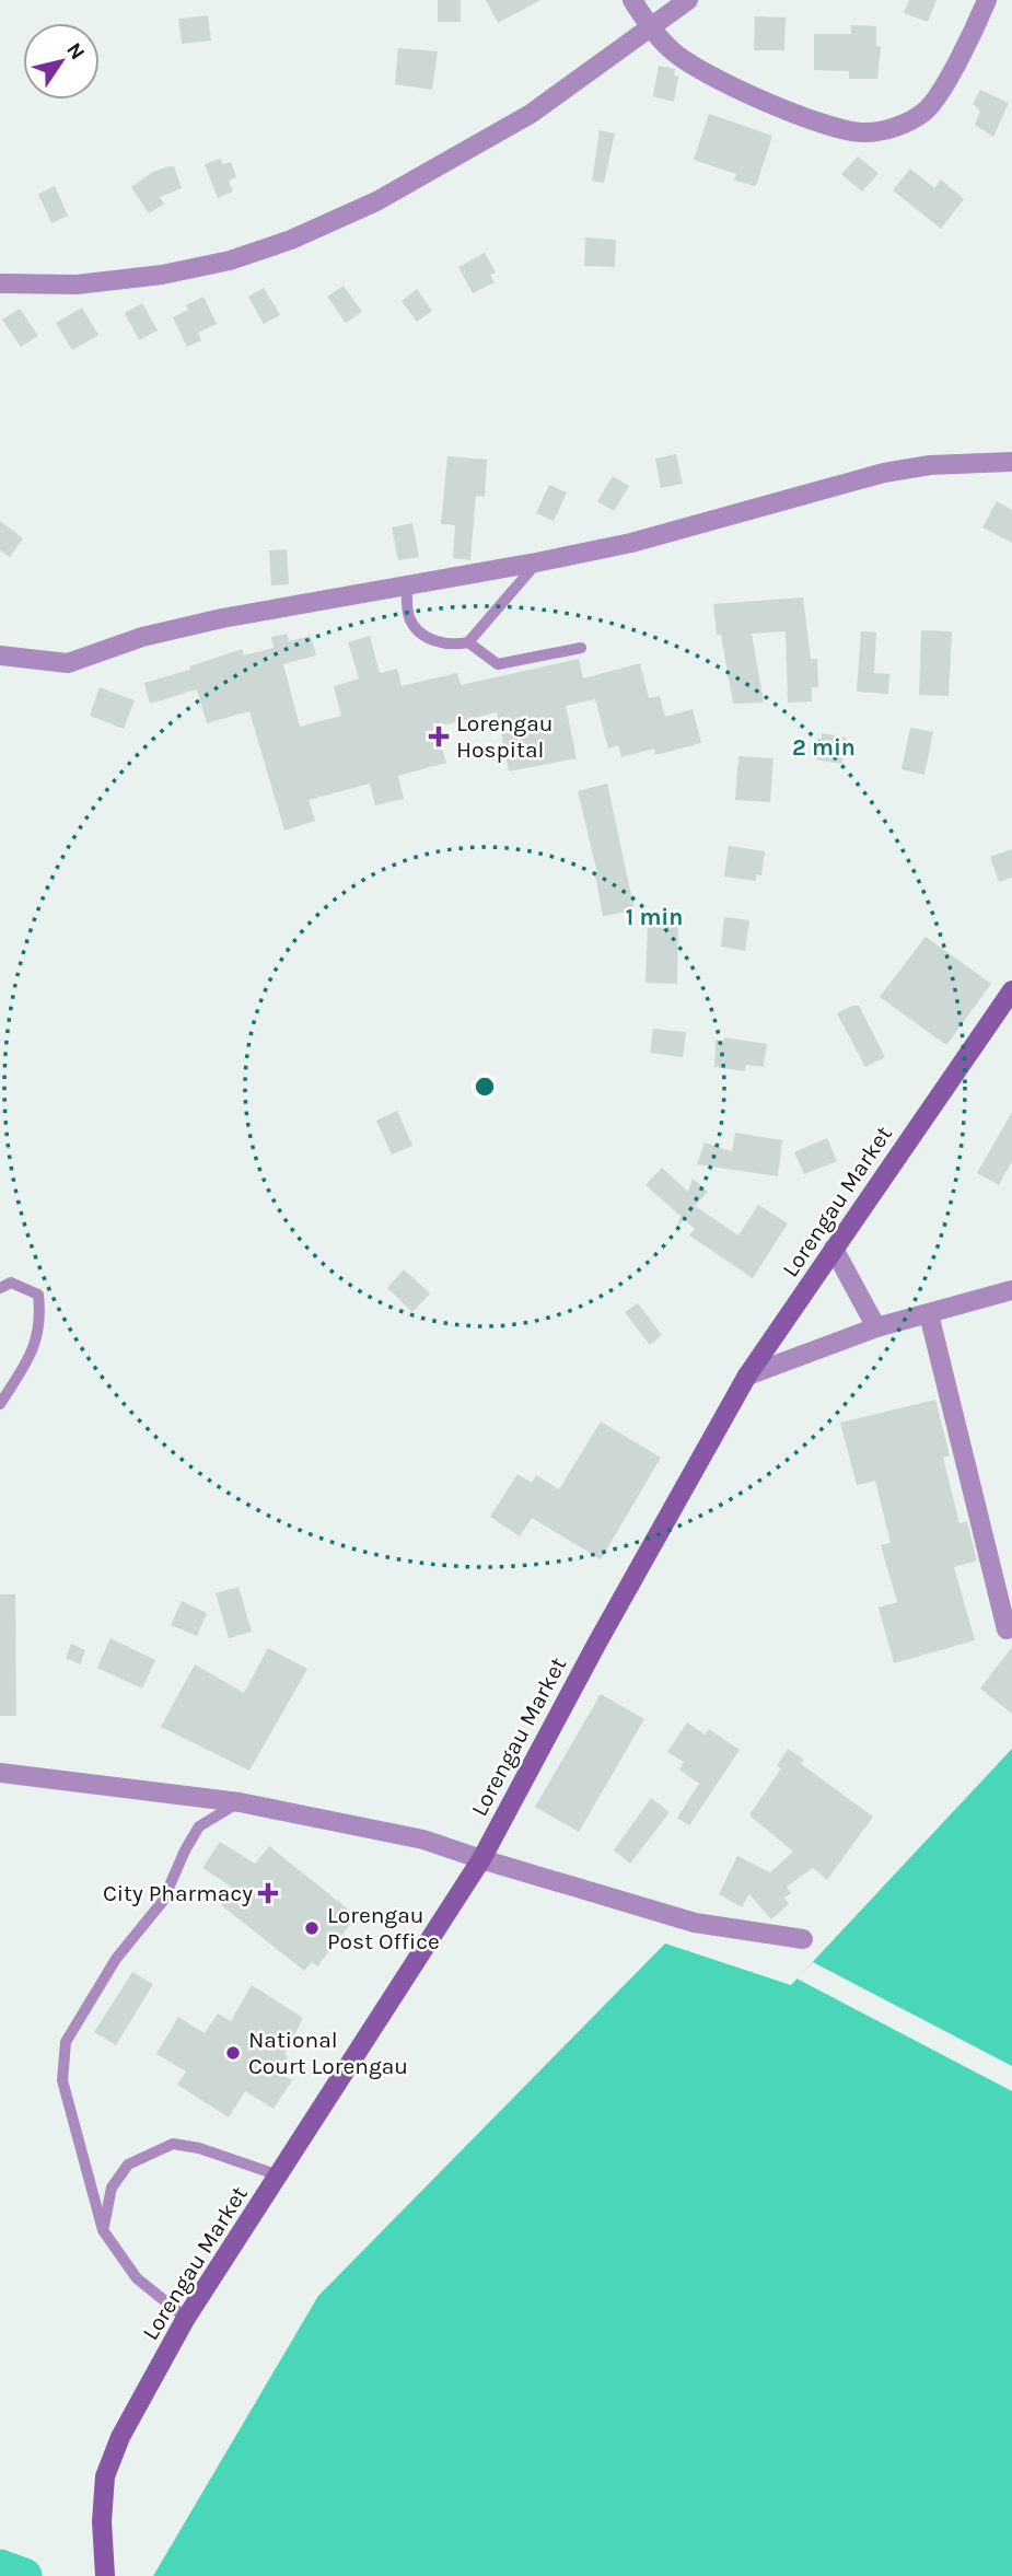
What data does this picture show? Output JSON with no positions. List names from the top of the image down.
{
  "streets": {
    "main road": ["Lorengau Market"]
  },
  "places": {
    "health": ["Lorengau Hospital", "City Pharmacy"],
    "other": ["Lorengau Post Office", "National Court Lorengau"]
  },
  "north": "top right",
  "rings": ["2 min", "1 min"]
}
